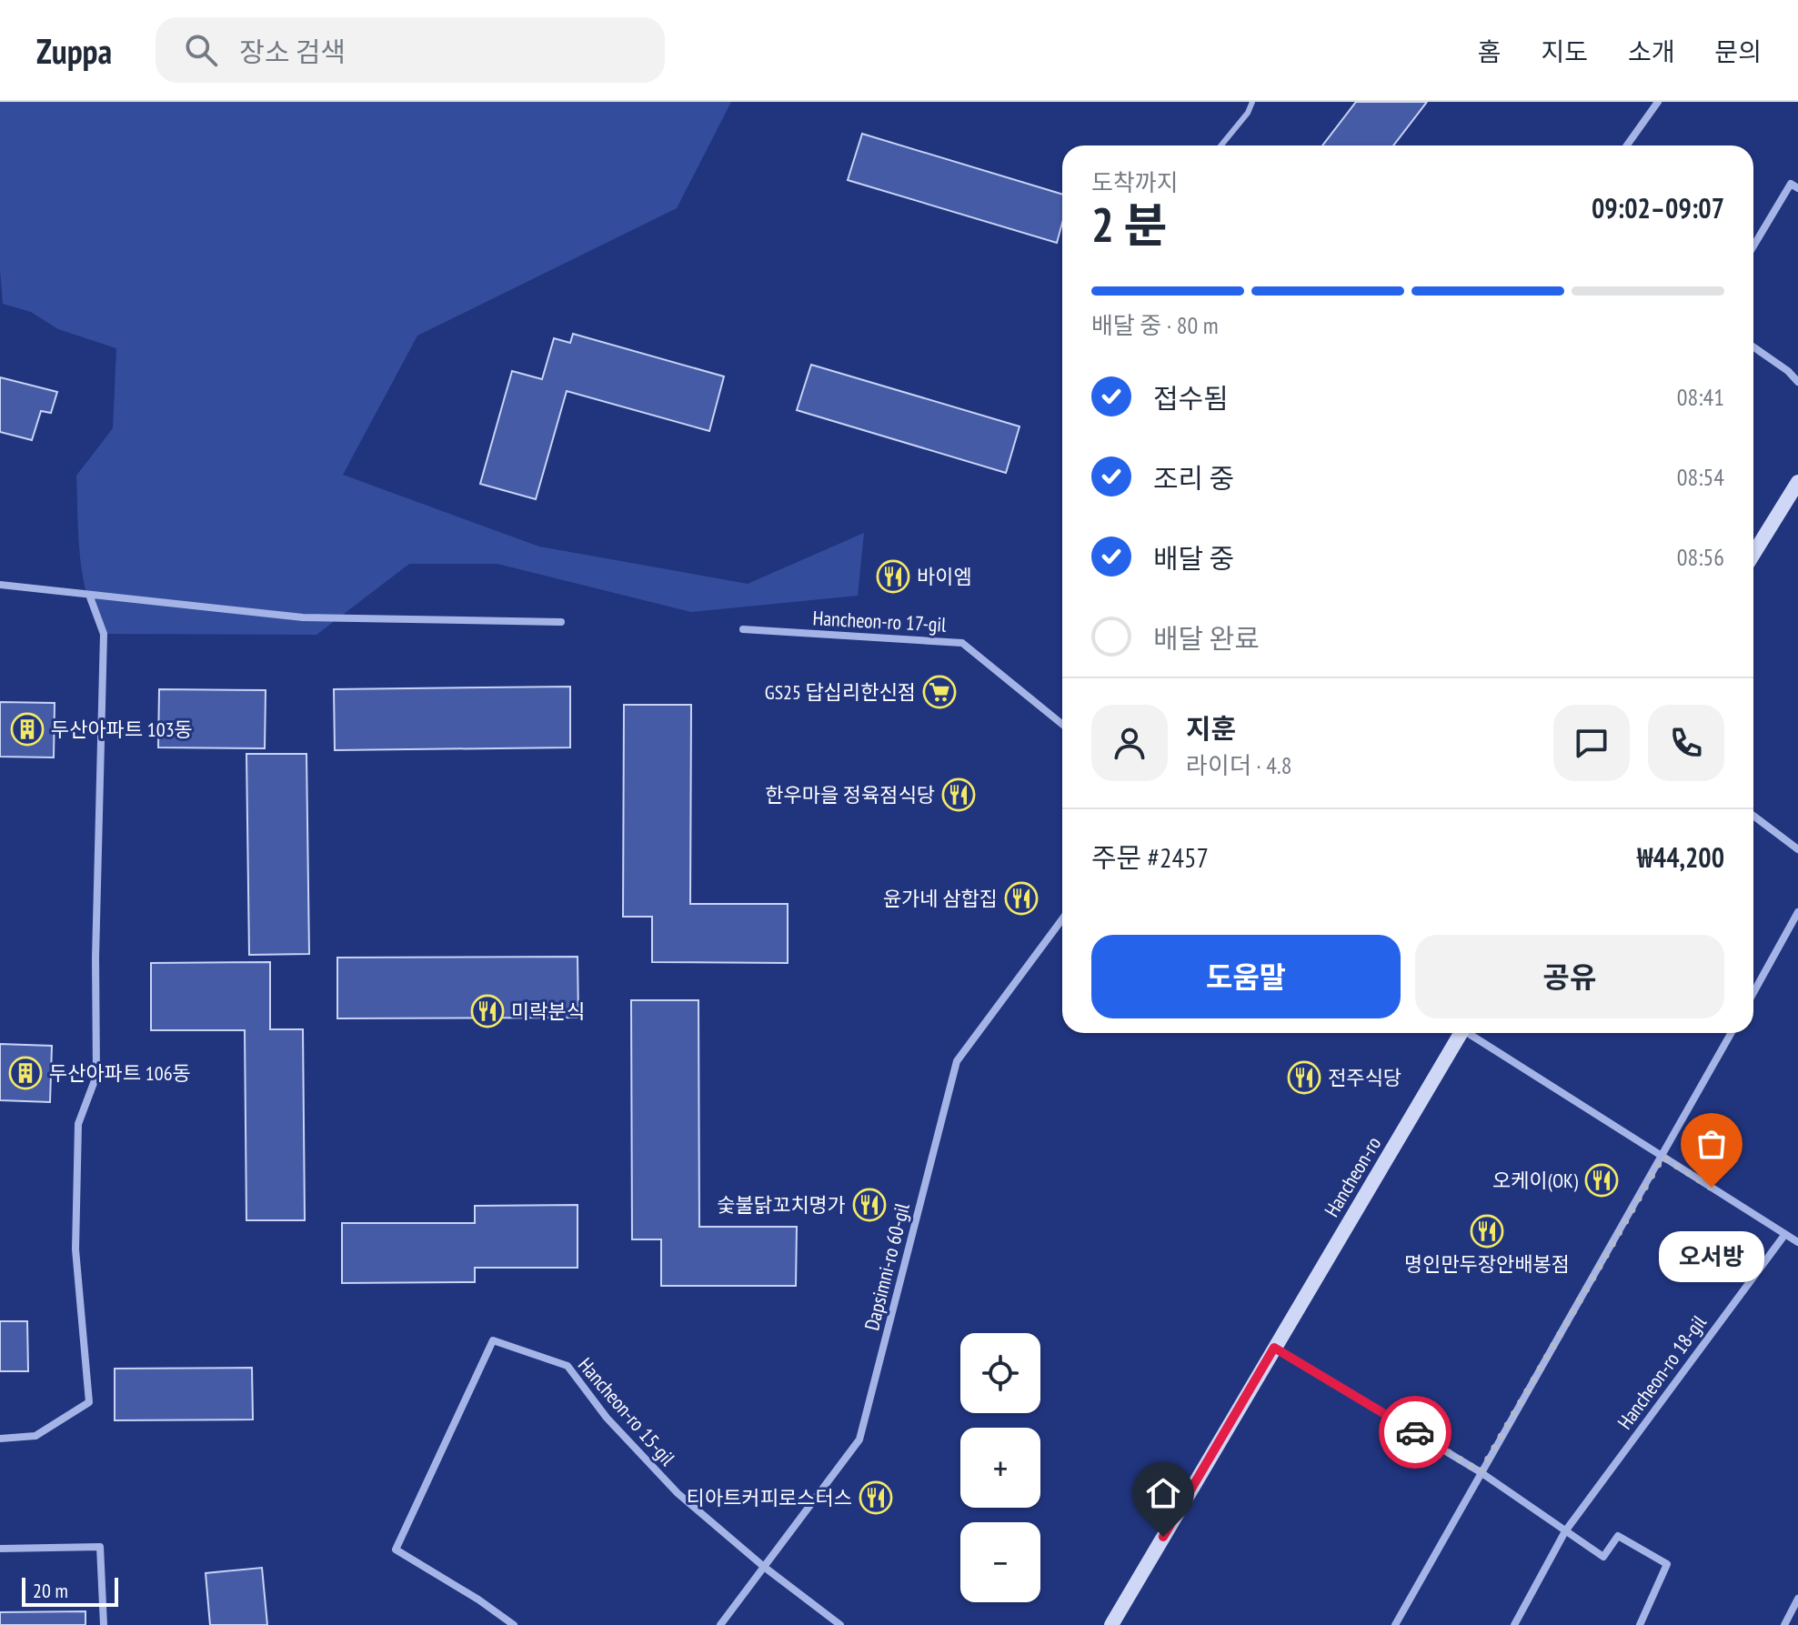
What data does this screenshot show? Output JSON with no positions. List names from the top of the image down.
{
  "streets": {
    "main road": ["Hancheon-ro"],
    "street": [
      "Hancheon-ro 17-gil",
      "Dapsimni-ro 60-gil",
      "Hancheon-ro 18-gil",
      "Hancheon-ro 15-gil"
    ]
  },
  "crossings": [
    ["Dapsimni-ro 60-gil", "Hancheon-ro 15-gil"]
  ],
  "places": {
    "restaurant": [
      "바이엠",
      "한우마을 정육점식당",
      "윤가네 삼합집",
      "미락분식",
      "전주식당",
      "오케이(OK)",
      "숯불닭꼬치명가",
      "명인만두장안배봉점",
      "티아트커피로스터스"
    ],
    "supermarket": ["GS25 답십리한신점"],
    "building": ["두산아파트 103동", "두산아파트 106동"],
    "other": ["오서방"]
  },
  "scale_bar": "20 m",
  "page": {
    "header": "Zuppa",
    "search": "장소 검색",
    "nav": [
      "홈",
      "지도",
      "소개",
      "문의"
    ],
    "heading": ["2 분", "도착까지", "09:02–09:07"],
    "panel": [
      "지훈",
      "라이더 · 4.8",
      "주문 #2457",
      "₩44,200"
    ],
    "bar": "배달 중 · 80 m",
    "list": [
      ["접수됨", "08:41"],
      ["조리 중", "08:54"],
      ["배달 중", "08:56"],
      "배달 완료"
    ],
    "buttons": ["도움말", "공유"],
    "bubble": "오서방",
    "map_buttons": ["+", "−"],
    "scale": "20 m"
  }
}
